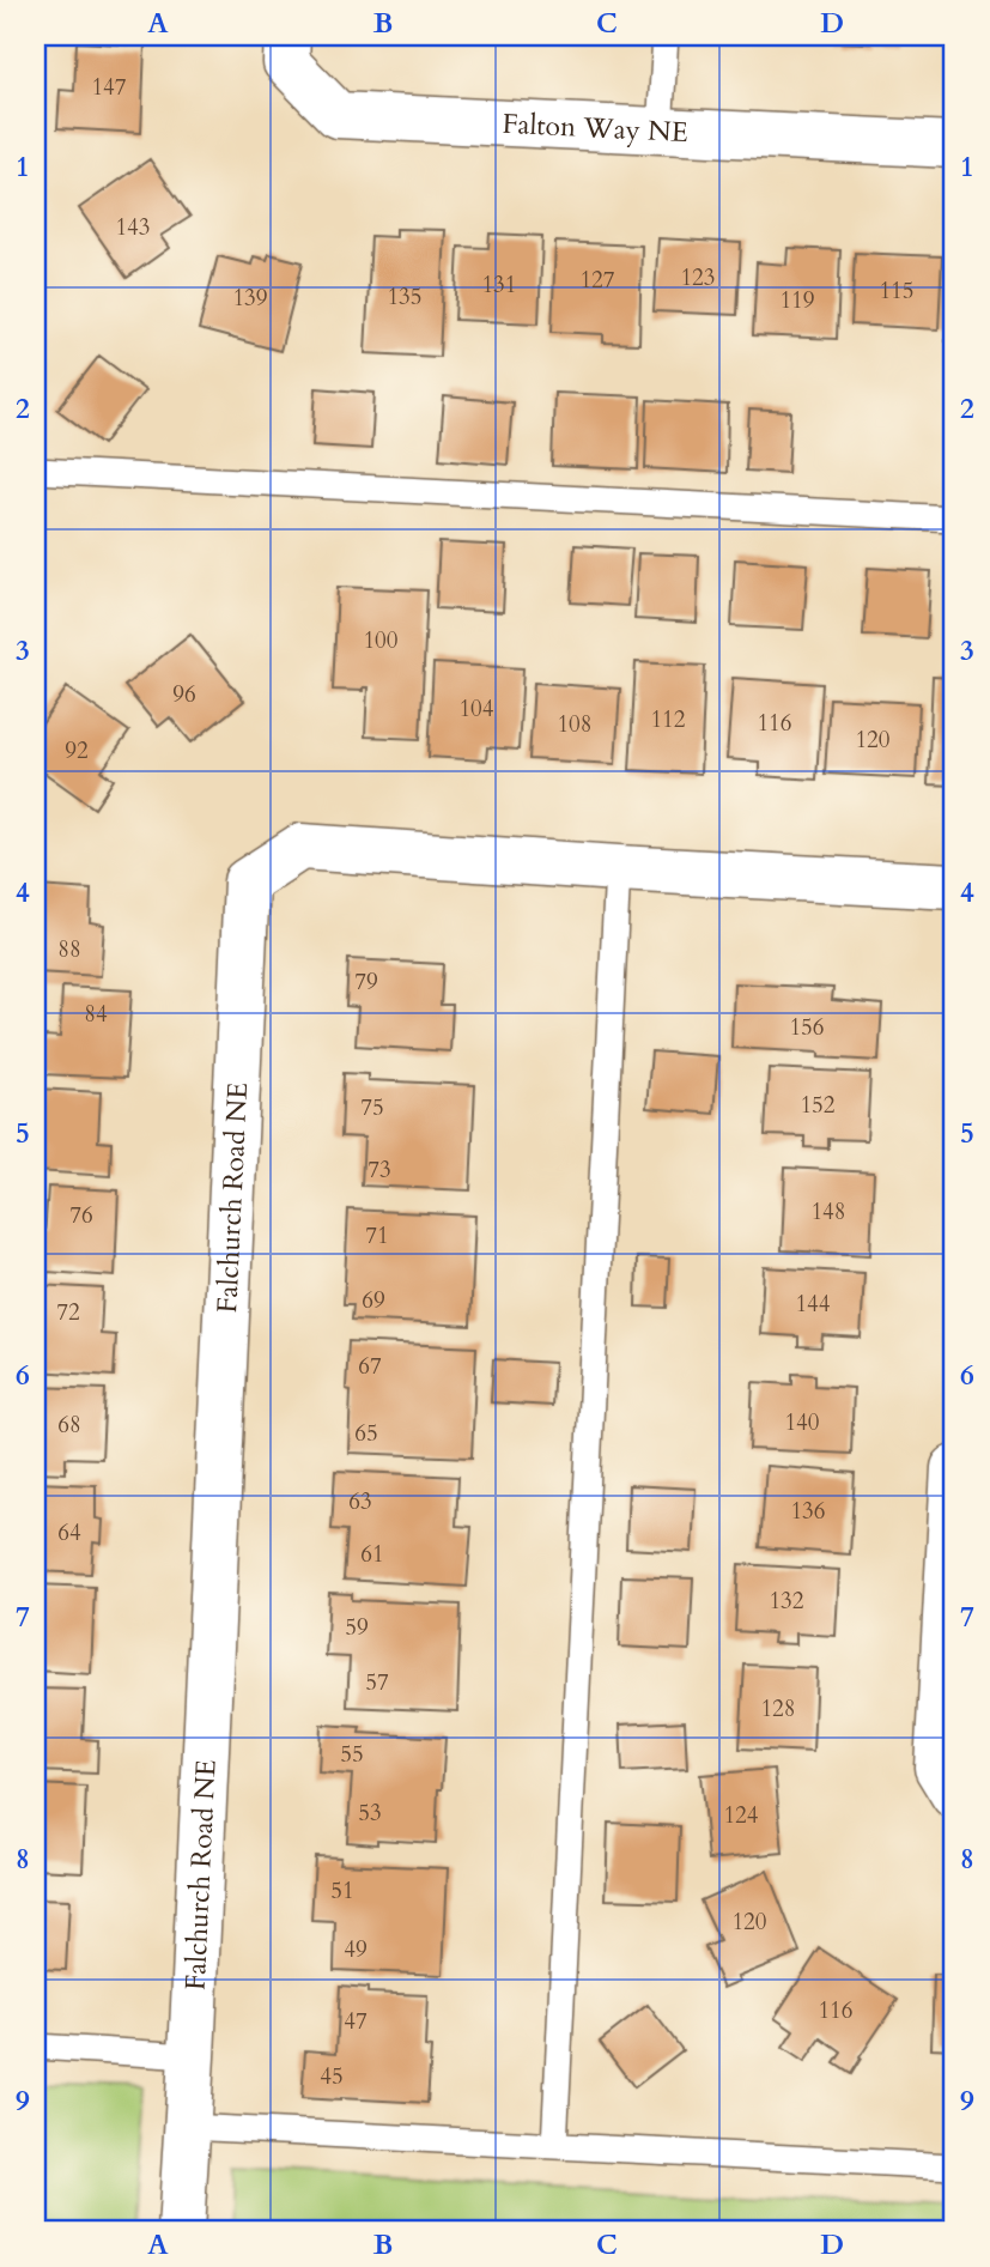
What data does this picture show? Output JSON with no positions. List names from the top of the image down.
{
  "streets": {
    "street": ["Falton Way NE", "Falchurch Road NE"]
  },
  "house_numbers": [
    "147",
    "143",
    "123",
    "127",
    "131",
    "115",
    "135",
    "139",
    "119",
    "100",
    "96",
    "104",
    "112",
    "116",
    "108",
    "120",
    "92",
    "88",
    "79",
    "84",
    "156",
    "152",
    "75",
    "73",
    "148",
    "76",
    "71",
    "69",
    "144",
    "72",
    "67",
    "140",
    "68",
    "65",
    "63",
    "136",
    "64",
    "61",
    "132",
    "59",
    "57",
    "128",
    "55",
    "53",
    "124",
    "51",
    "120",
    "49",
    "116",
    "47",
    "45"
  ],
  "grid": {
    "columns": [
      "A",
      "B",
      "C",
      "D"
    ],
    "rows": [
      "1",
      "2",
      "3",
      "4",
      "5",
      "6",
      "7",
      "8",
      "9"
    ]
  }
}
